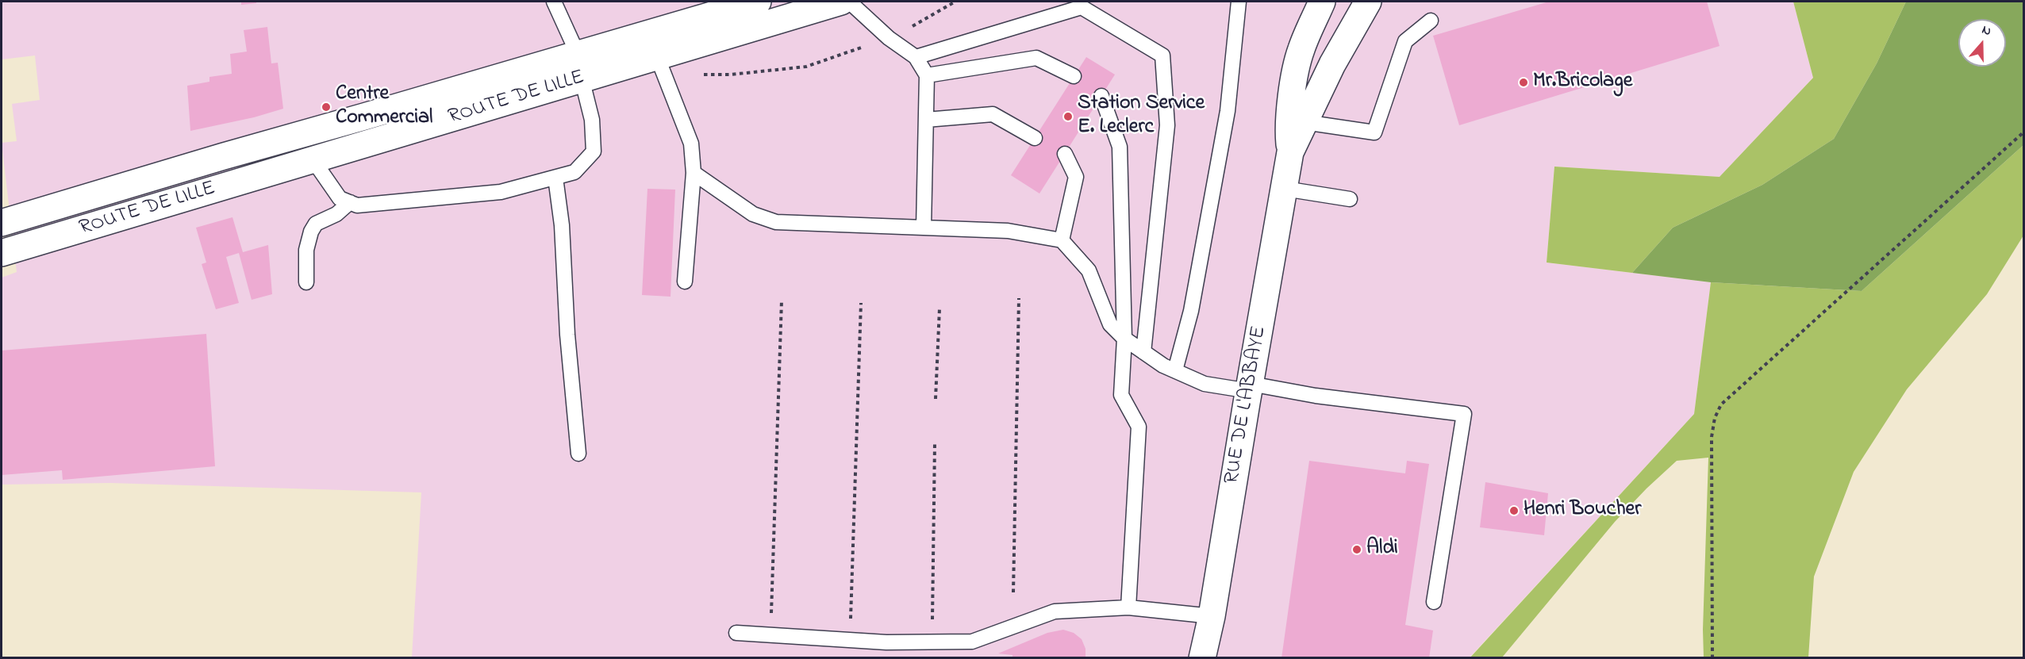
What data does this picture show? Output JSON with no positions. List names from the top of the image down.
{
  "streets": {
    "main road": ["ROUTE DE LILLE", "RUE DE L'ABBAYE"]
  },
  "places": [
    "Mr.Bricolage",
    "Centre Commercial",
    "Station Service E. Leclerc",
    "Henri Boucher",
    "Aldi"
  ],
  "north": "top"
}
